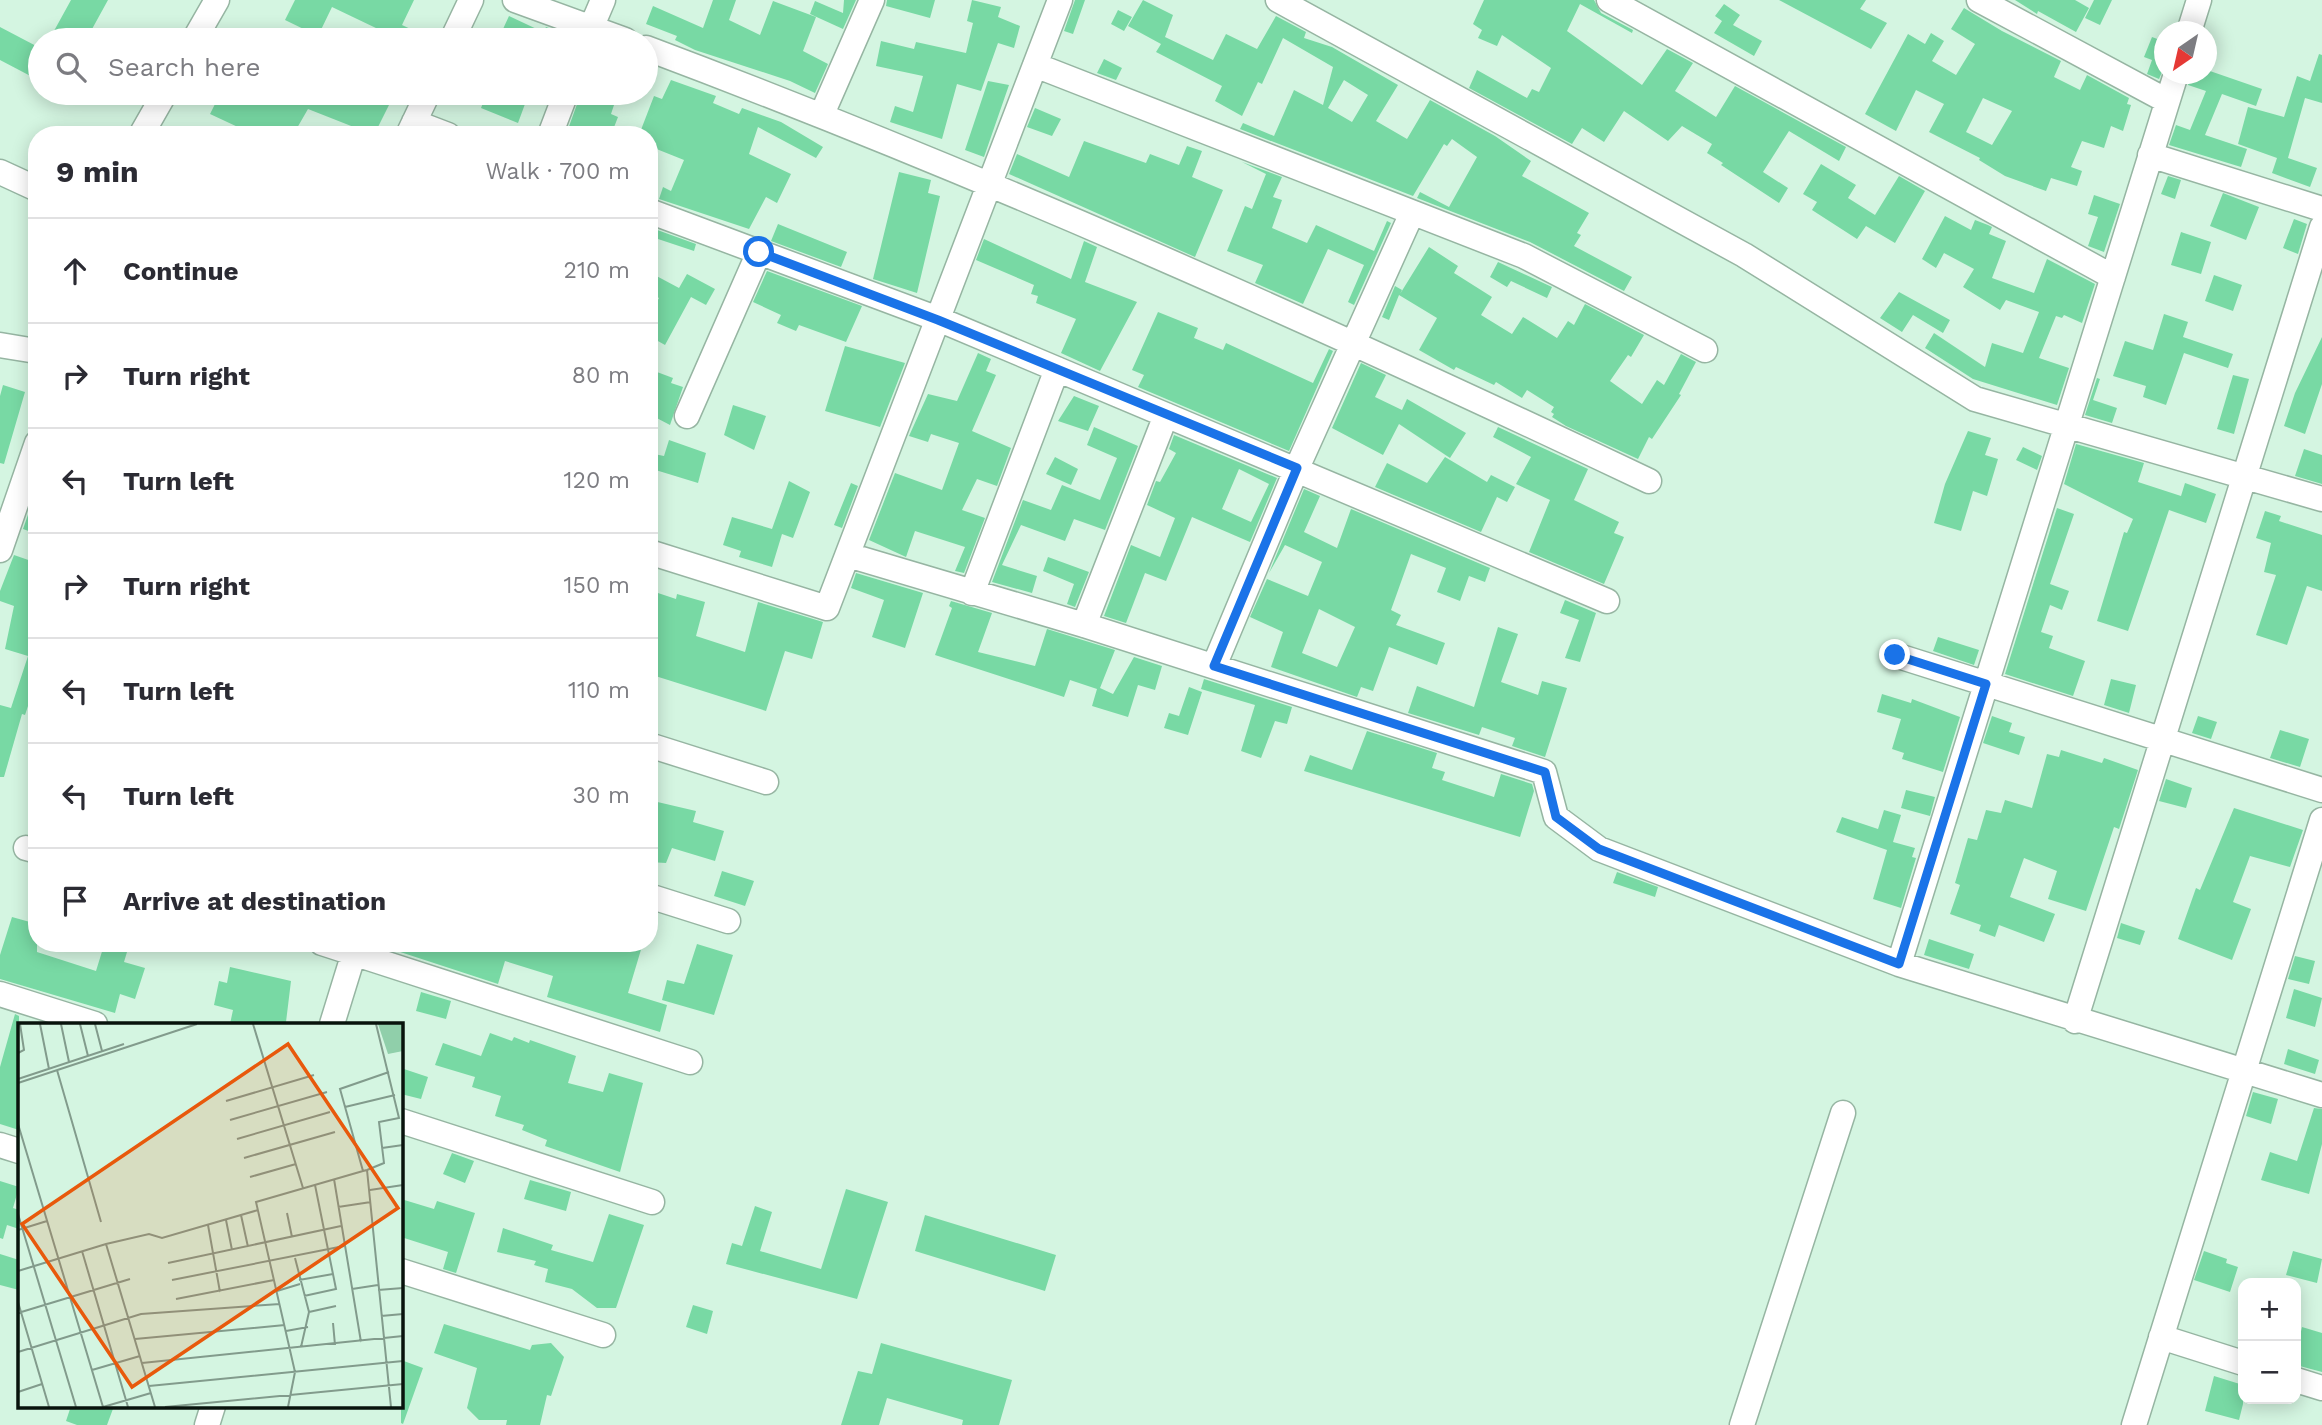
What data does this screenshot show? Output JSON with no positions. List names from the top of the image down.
{
  "north": "bottom left",
  "page": {
    "search": "Search here",
    "heading": ["9 min", "Walk · 700 m"],
    "list": [
      ["Continue", "210 m"],
      ["Turn right", "80 m"],
      ["Turn left", "120 m"],
      ["Turn right", "150 m"],
      ["Turn left", "110 m"],
      ["Turn left", "30 m"],
      "Arrive at destination"
    ],
    "map_buttons": ["+", "−"]
  }
}
